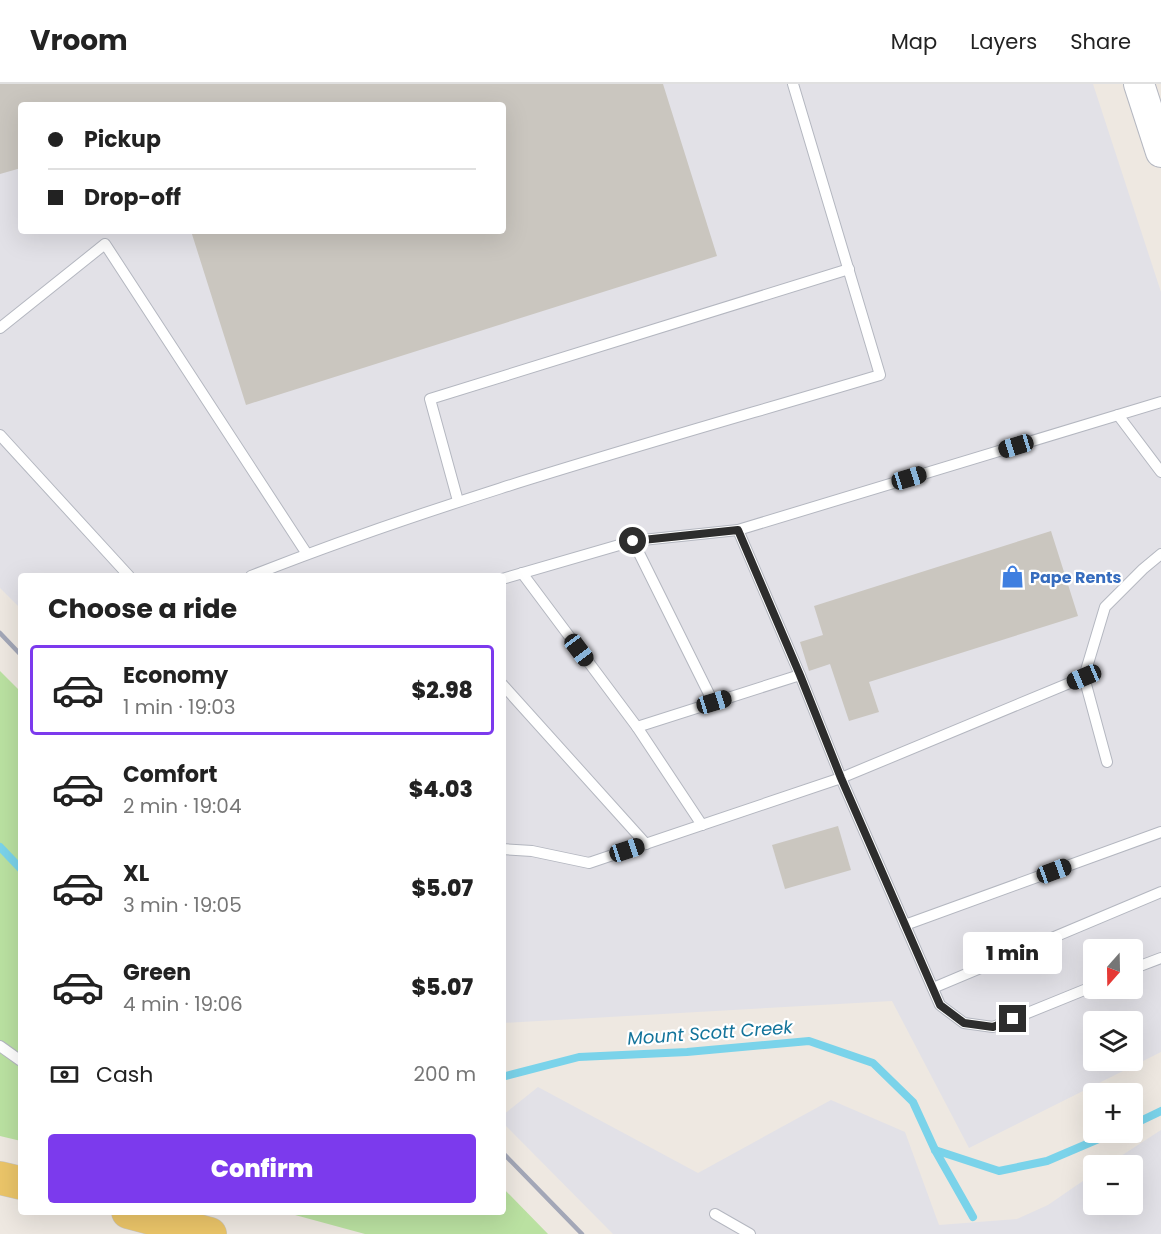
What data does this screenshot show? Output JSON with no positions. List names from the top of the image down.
{
  "water": ["Mount Scott Creek"],
  "places": {
    "shop": ["Pape Rents"]
  },
  "north": "bottom",
  "page": {
    "header": "Vroom",
    "nav": ["Map", "Layers", "Share"],
    "banner": ["Pickup", "Drop-off"],
    "heading": "Choose a ride",
    "list": [
      {
        "name": "Economy",
        "note": "1 min · 19:03",
        "value": "$2.98"
      },
      {
        "name": "Comfort",
        "note": "2 min · 19:04",
        "value": "$4.03"
      },
      {
        "name": "XL",
        "note": "3 min · 19:05",
        "value": "$5.07"
      },
      {
        "name": "Green",
        "note": "4 min · 19:06",
        "value": "$5.07"
      }
    ],
    "bubble": "1 min",
    "map_buttons": ["+", "−"],
    "pay": ["Cash", "200 m"],
    "buttons": "Confirm"
  }
}
